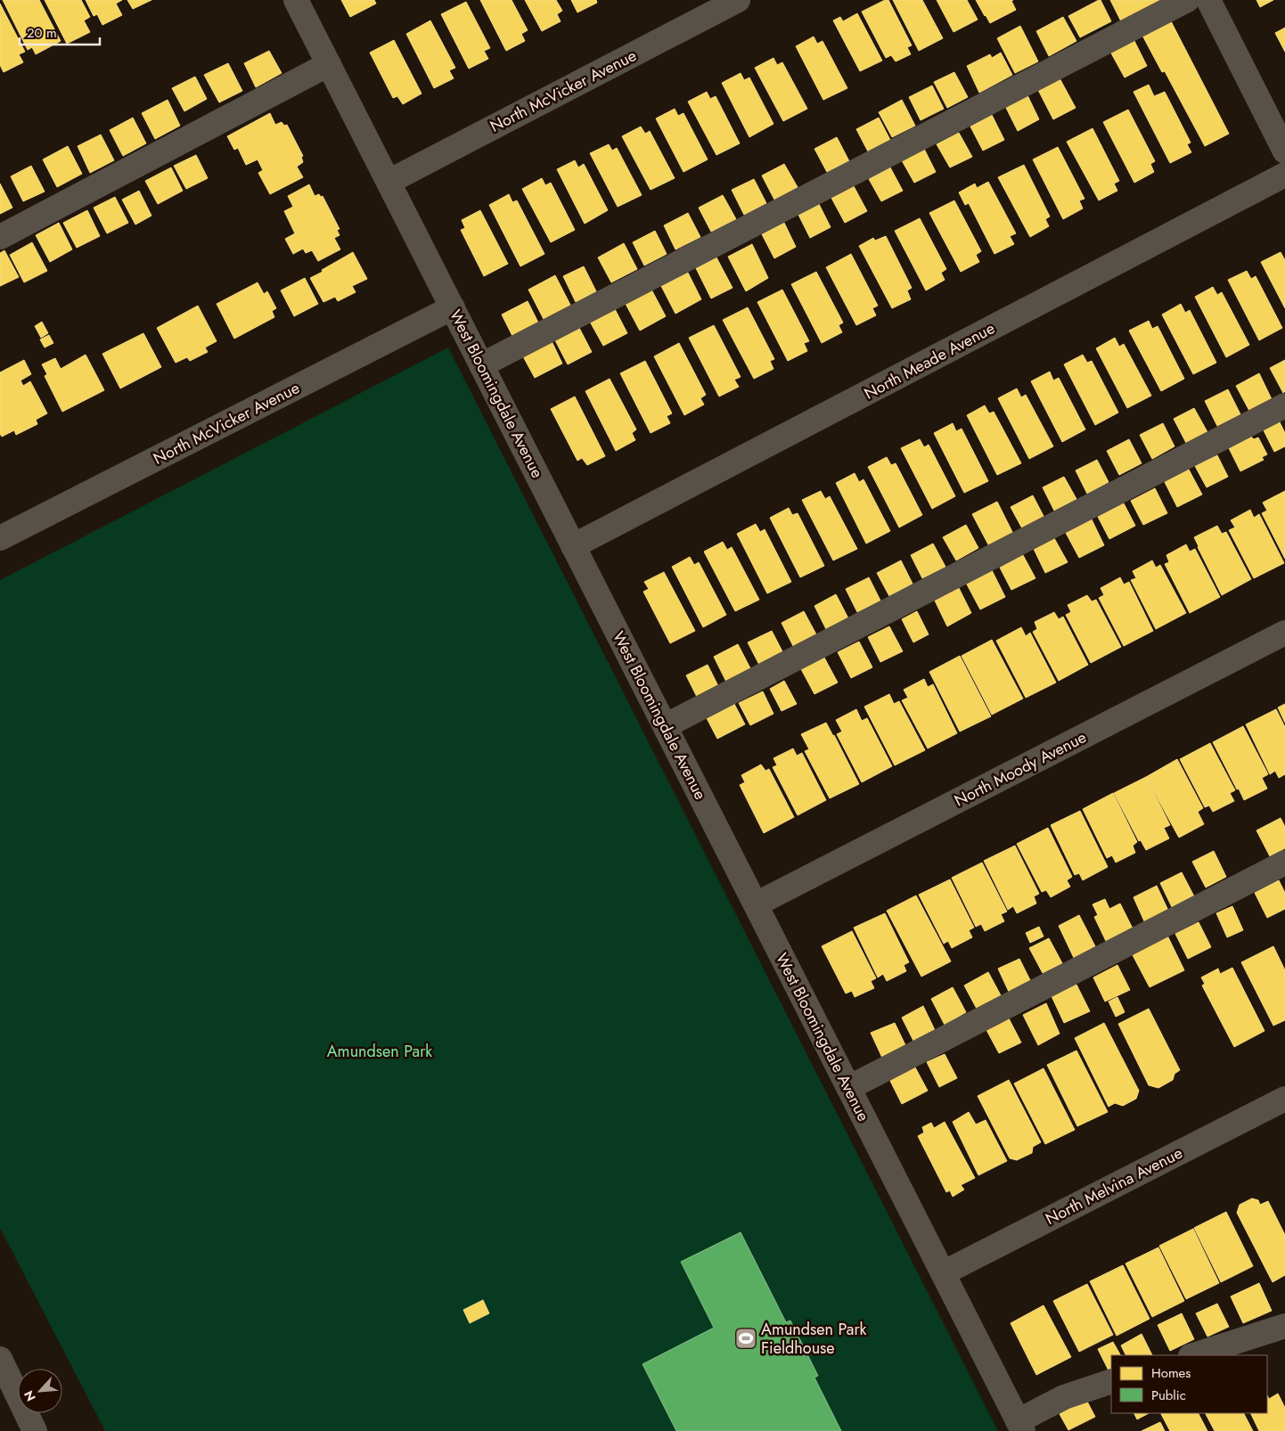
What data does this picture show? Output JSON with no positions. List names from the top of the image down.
{
  "streets": {
    "street": [
      "North McVicker Avenue",
      "North Meade Avenue",
      "West Bloomingdale Avenue",
      "North Moody Avenue",
      "North Melvina Avenue"
    ]
  },
  "crossings": [
    ["North McVicker Avenue", "West Bloomingdale Avenue"],
    ["North Meade Avenue", "West Bloomingdale Avenue"],
    ["West Bloomingdale Avenue", "North Moody Avenue"],
    ["West Bloomingdale Avenue", "North Melvina Avenue"]
  ],
  "parks": ["Amundsen Park"],
  "places": {
    "sports": ["Amundsen Park Fieldhouse"]
  },
  "legend": ["Homes", "Public"],
  "scale_bar": "20 m",
  "north": "bottom left"
}
